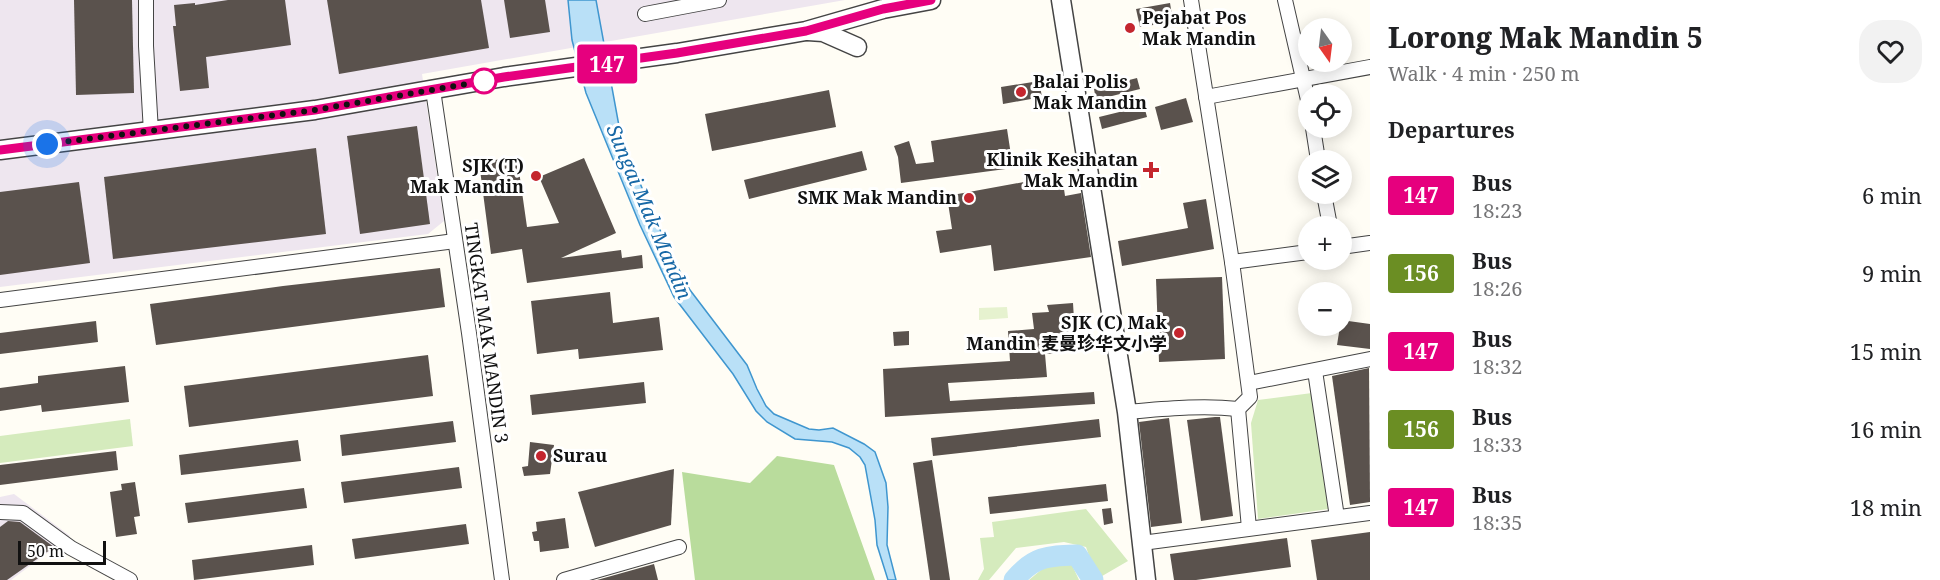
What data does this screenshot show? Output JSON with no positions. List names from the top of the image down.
{
  "streets": {
    "street": ["TINGKAT MAK MANDIN 3"]
  },
  "water": ["Sungai Mak Mandin"],
  "places": {
    "other": [
      "Pejabat Pos Mak Mandin",
      "Balai Polis Mak Mandin",
      "SJK (T) Mak Mandin",
      "SMK Mak Mandin",
      "SJK (C) Mak Mandin 麦曼珍华文小学",
      "Surau"
    ],
    "health": ["Klinik Kesihatan Mak Mandin"]
  },
  "lines": ["bus line 147"],
  "scale_bar": "50 m",
  "north": "bottom",
  "page": {
    "on_map": "147",
    "heading": [
      ["Lorong Mak Mandin 5", "Walk · 4 min · 250 m"],
      "Departures"
    ],
    "map_buttons": ["+", "−"],
    "list": [
      {
        "mark": "147",
        "name": "Bus",
        "note": "18:23",
        "value": "6 min"
      },
      {
        "mark": "156",
        "name": "Bus",
        "note": "18:26",
        "value": "9 min"
      },
      {
        "mark": "147",
        "name": "Bus",
        "note": "18:32",
        "value": "15 min"
      },
      {
        "mark": "156",
        "name": "Bus",
        "note": "18:33",
        "value": "16 min"
      },
      {
        "mark": "147",
        "name": "Bus",
        "note": "18:35",
        "value": "18 min"
      }
    ],
    "scale": "50 m"
  }
}
